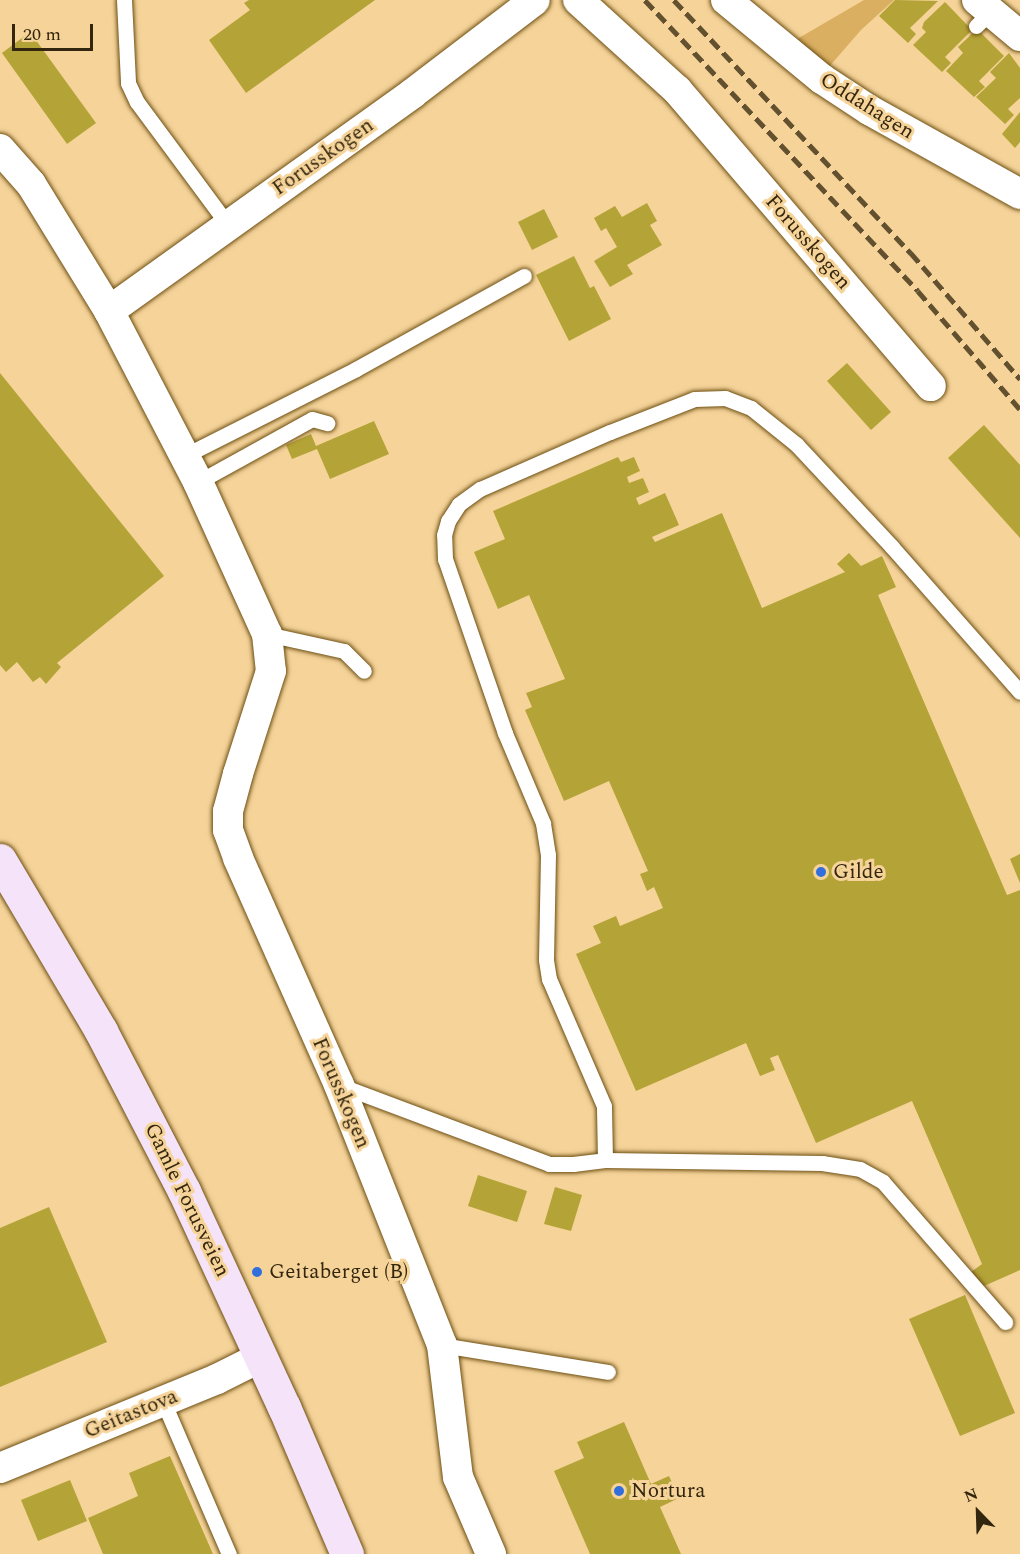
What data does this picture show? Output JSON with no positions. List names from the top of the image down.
{
  "streets": {
    "main road": ["Gamle Forusveien"],
    "street": ["Oddahagen", "Forusskogen", "Geitastova"]
  },
  "crossings": [
    ["Gamle Forusveien", "Geitastova"]
  ],
  "places": ["Gilde", "Geitaberget (B)", "Nortura"],
  "scale_bar": "20 m",
  "north": "top left"
}
